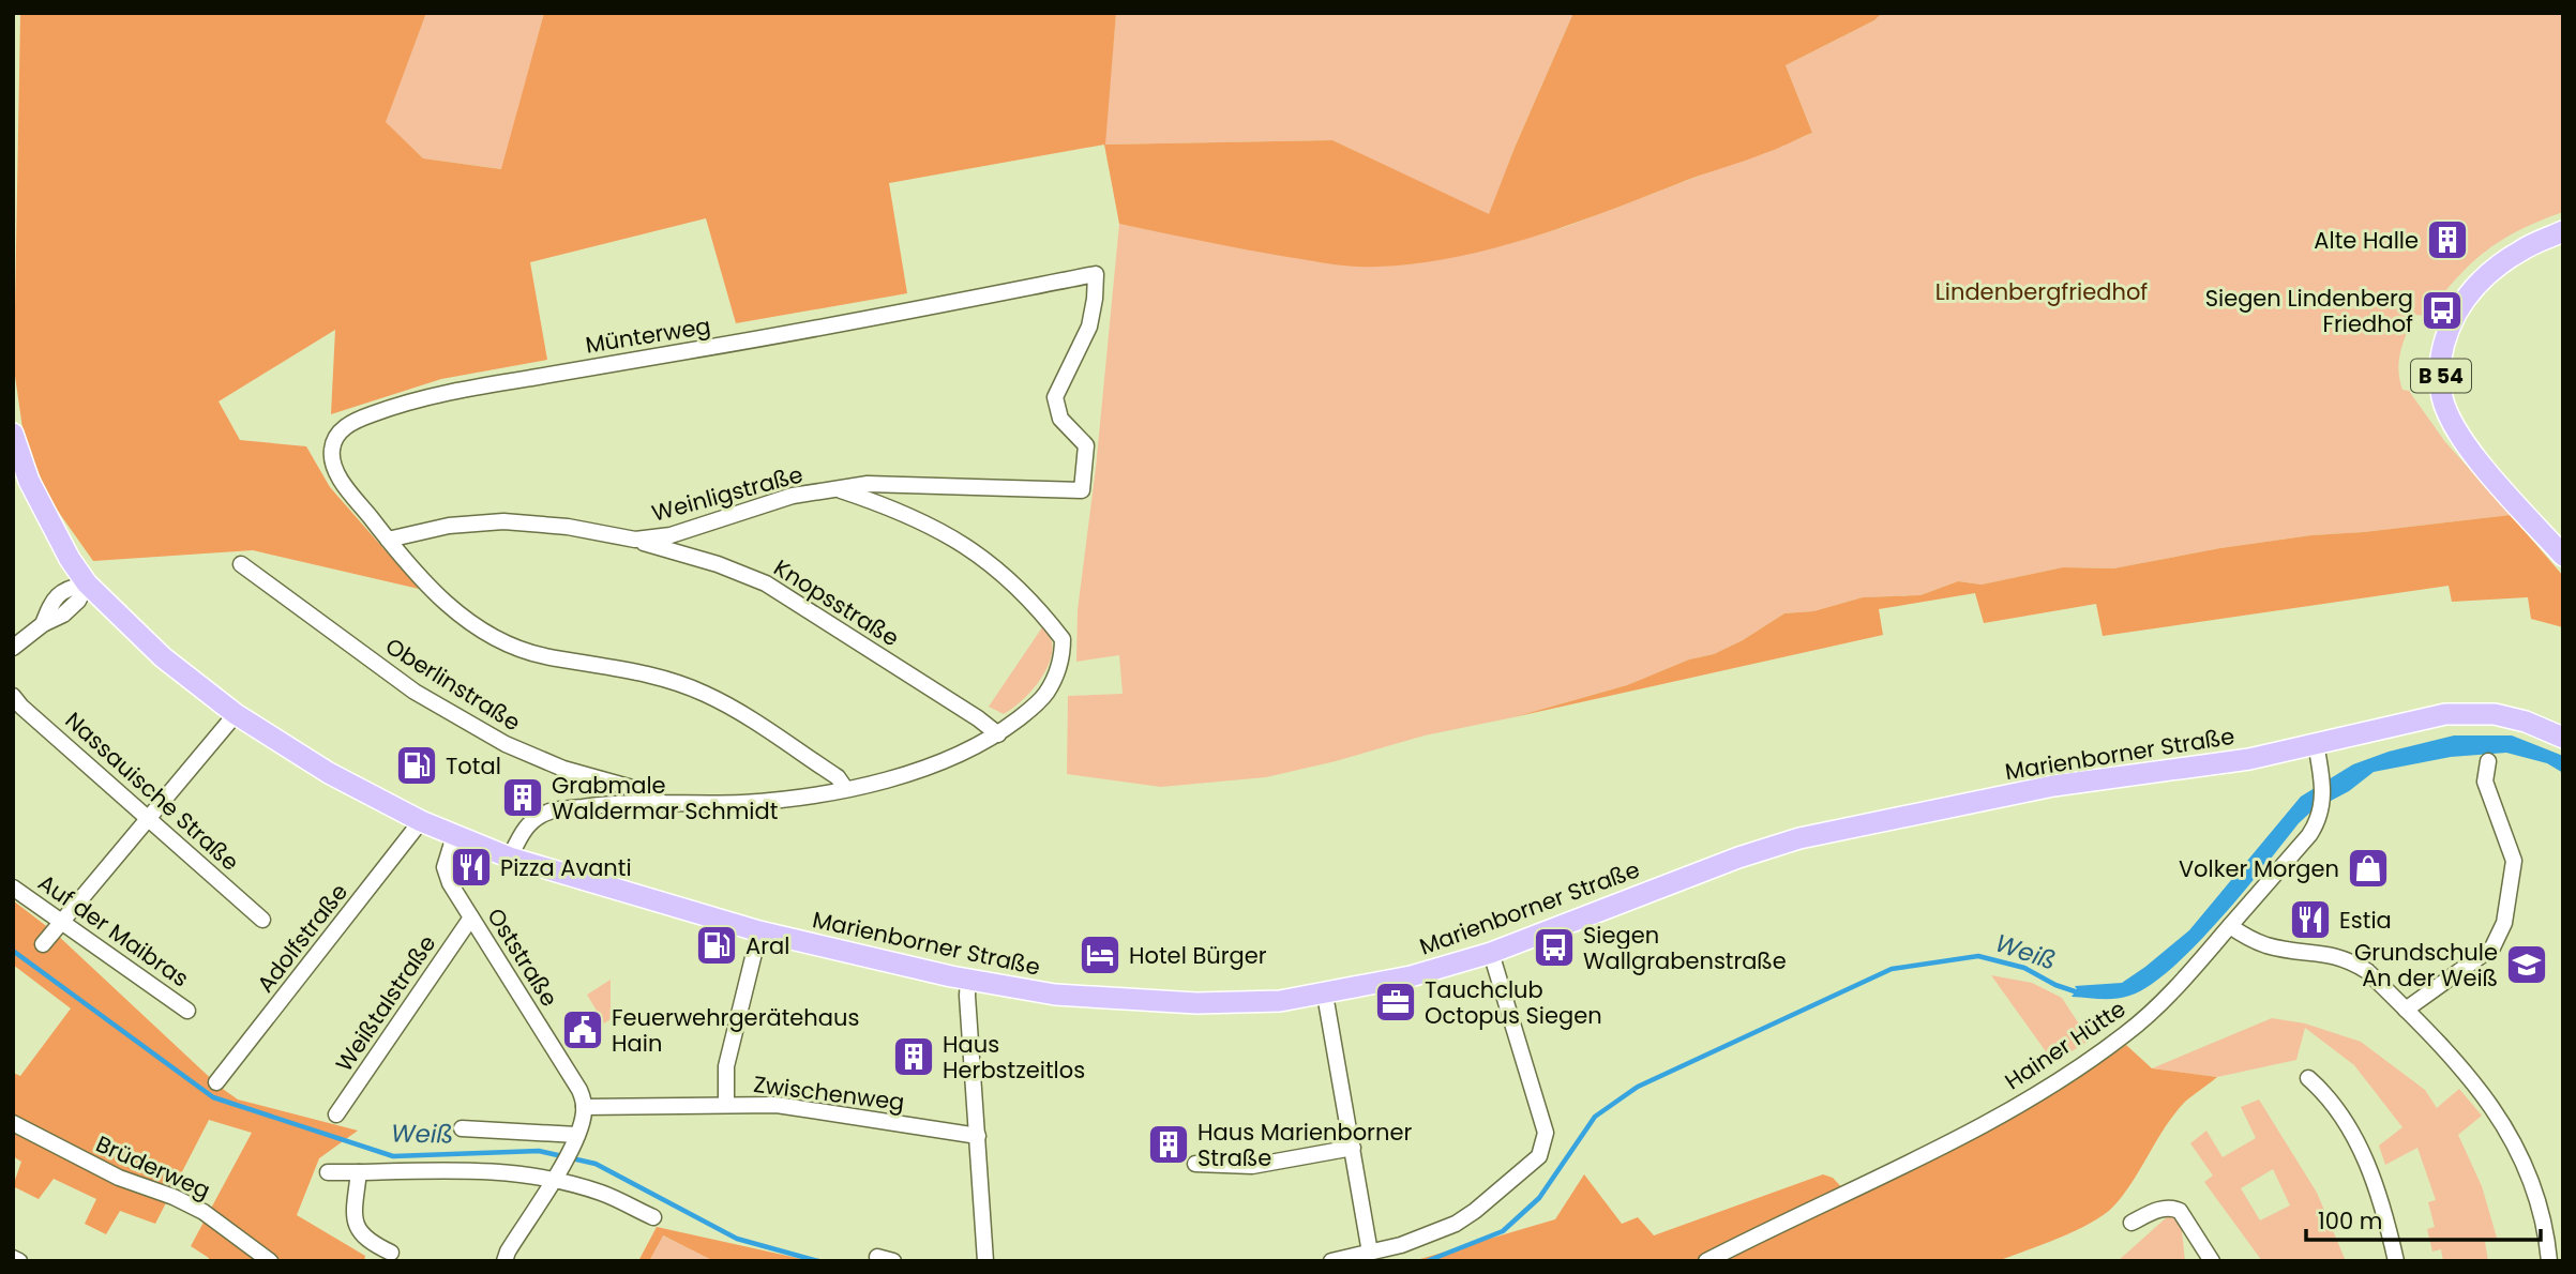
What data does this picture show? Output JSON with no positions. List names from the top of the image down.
{
  "streets": {
    "main road": ["B 54", "Marienborner Straße"],
    "street": [
      "Münterweg",
      "Weinligstraße",
      "Knopsstraße",
      "Oberlinstraße",
      "Nassauische Straße",
      "Auf der Maibras",
      "Adolfstraße",
      "Oststraße",
      "Weißtalstraße",
      "Hainer Hütte",
      "Zwischenweg",
      "Brüderweg"
    ]
  },
  "crossings": [
    ["Münterweg", "Weinligstraße"],
    ["Weinligstraße", "Knopsstraße"],
    ["Weinligstraße", "Oberlinstraße"],
    ["Knopsstraße", "Oberlinstraße"],
    ["Oberlinstraße", "Marienborner Straße"],
    ["Marienborner Straße", "Adolfstraße"],
    ["Marienborner Straße", "Oststraße"],
    ["Marienborner Straße", "Hainer Hütte"],
    ["Oststraße", "Weißtalstraße"],
    ["Oststraße", "Zwischenweg"]
  ],
  "water": ["Weiß"],
  "parks": ["Lindenbergfriedhof"],
  "places": {
    "building": [
      "Alte Halle",
      "Grabmale Waldermar Schmidt",
      "Haus Herbstzeitlos",
      "Haus Marienborner Straße"
    ],
    "bus stop": ["Siegen Lindenberg Friedhof", "Siegen Wallgrabenstraße"],
    "fuel station": ["Total", "Aral"],
    "restaurant": ["Pizza Avanti", "Estia"],
    "shop": ["Volker Morgen"],
    "hotel": ["Hotel Bürger"],
    "school or university": ["Grundschule An der Weiß"],
    "office": ["Tauchclub Octopus Siegen"],
    "public building": ["Feuerwehrgerätehaus Hain"]
  },
  "scale_bar": "100 m"
}
